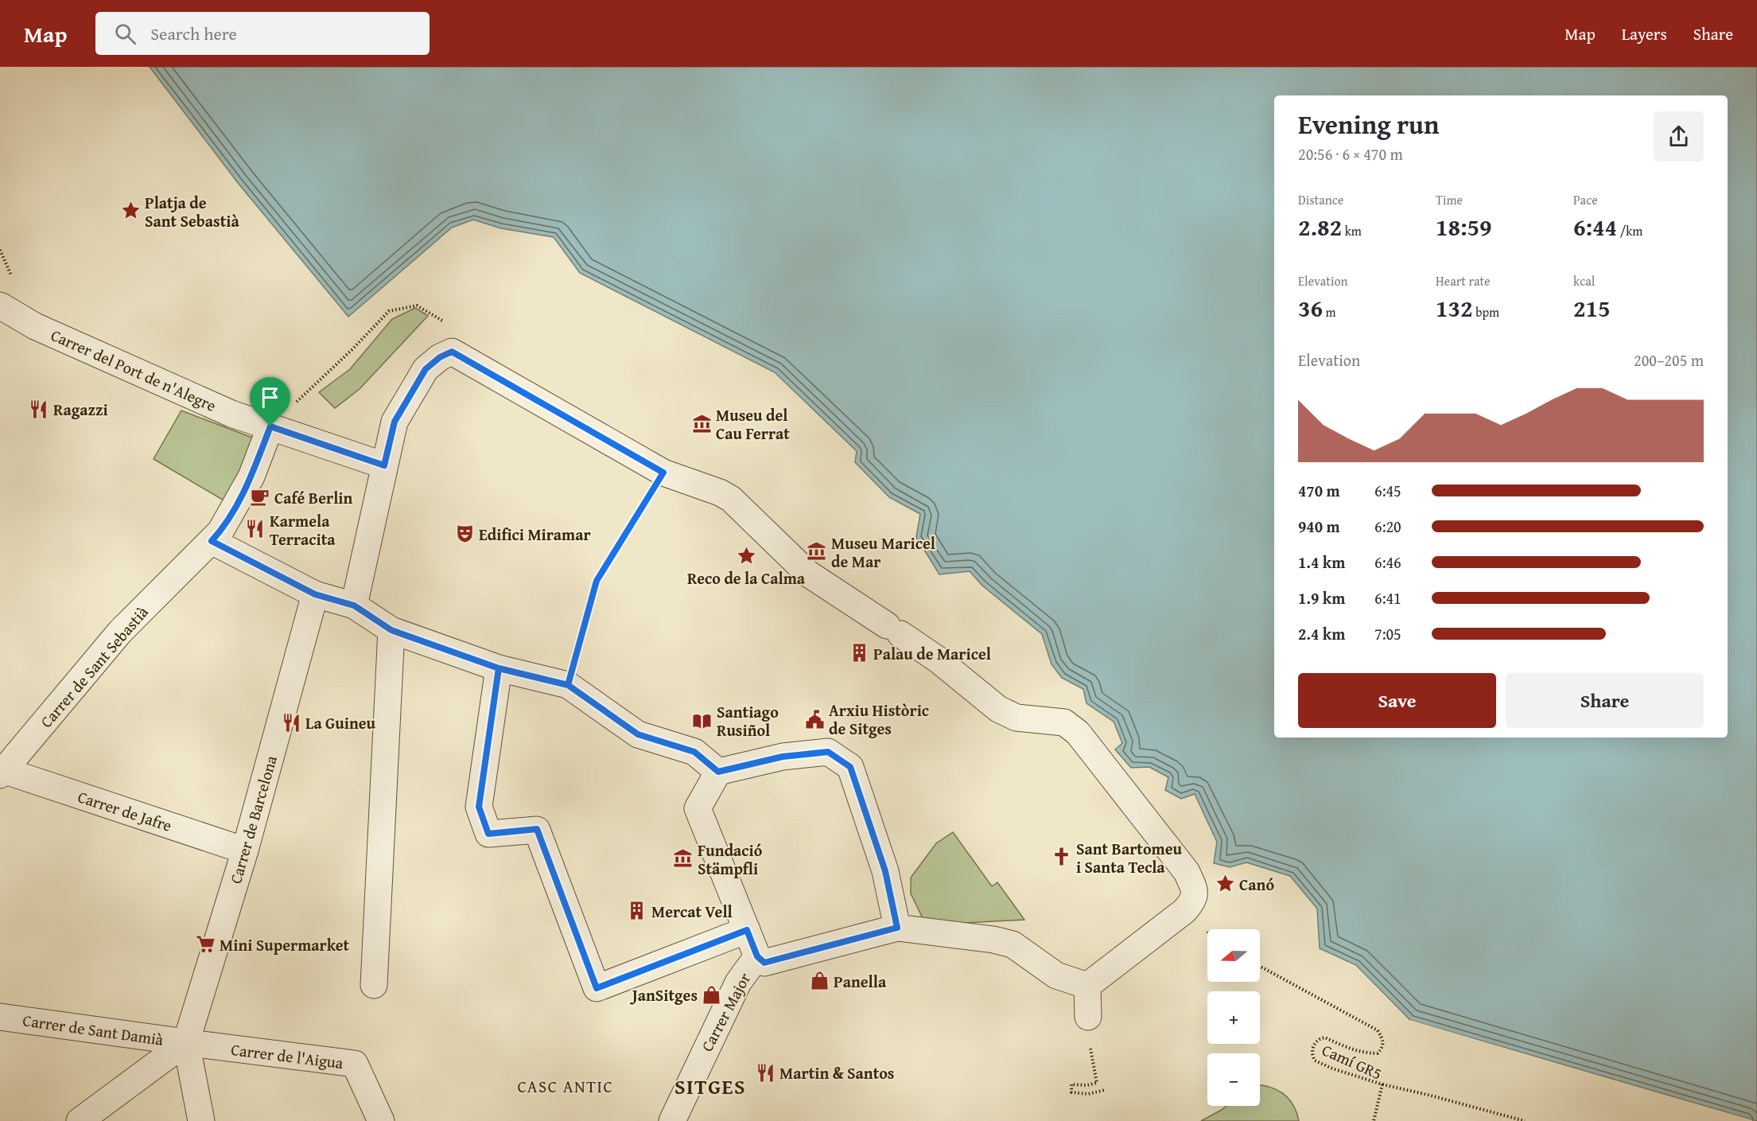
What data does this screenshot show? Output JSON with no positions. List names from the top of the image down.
{
  "streets": {
    "street": [
      "Carrer del Port de n'Alegre",
      "Carrer de Sant Sebastià",
      "Carrer de Jafre",
      "Carrer de Barcelona",
      "Carrer Major",
      "Carrer de Sant Damià",
      "Carrer de l'Aigua"
    ],
    "path": ["Camí GR5"]
  },
  "crossings": [
    ["Carrer de Sant Sebastià", "Carrer de Jafre"],
    ["Carrer de Jafre", "Carrer de Barcelona"],
    ["Carrer de Barcelona", "Carrer de Sant Damià"],
    ["Carrer de Barcelona", "Carrer de l'Aigua"],
    ["Carrer de Sant Damià", "Carrer de l'Aigua"]
  ],
  "districts": ["CASC ANTIC", "SITGES"],
  "places": {
    "place": ["Platja de Sant Sebastià", "Reco de la Calma", "Canó"],
    "restaurant": [
      "Ragazzi",
      "Karmela Terracita",
      "La Guineu",
      "Martin & Santos"
    ],
    "museum": ["Museu del Cau Ferrat", "Museu Maricel de Mar", "Fundació Stämpfli"],
    "cafe": ["Café Berlin"],
    "theatre": ["Edifici Miramar"],
    "building": ["Palau de Maricel", "Mercat Vell"],
    "public building": ["Arxiu Històric de Sitges"],
    "library": ["Santiago Rusiñol"],
    "church": ["Sant Bartomeu i Santa Tecla"],
    "supermarket": ["Mini Supermarket"],
    "shop": ["Panella", "JanSitges"]
  },
  "north": "left",
  "page": {
    "header": "Map",
    "search": "Search here",
    "nav": ["Map", "Layers", "Share"],
    "heading": ["Evening run", "20:56 · 6 × 470 m"],
    "stats": [
      ["Distance", "2.82 km"],
      ["Time", "18:59"],
      ["Pace", "6:44 /km"],
      ["Elevation", "36 m"],
      ["Heart rate", "132 bpm"],
      ["kcal", "215"]
    ],
    "chart": ["Elevation", "200–205 m"],
    "list": [
      {
        "name": "470 m",
        "note": "6:45"
      },
      {
        "name": "940 m",
        "note": "6:20"
      },
      {
        "name": "1.4 km",
        "note": "6:46"
      },
      {
        "name": "1.9 km",
        "note": "6:41"
      },
      {
        "name": "2.4 km",
        "note": "7:05"
      }
    ],
    "buttons": ["Save", "Share"],
    "map_buttons": ["+", "−"]
  }
}
